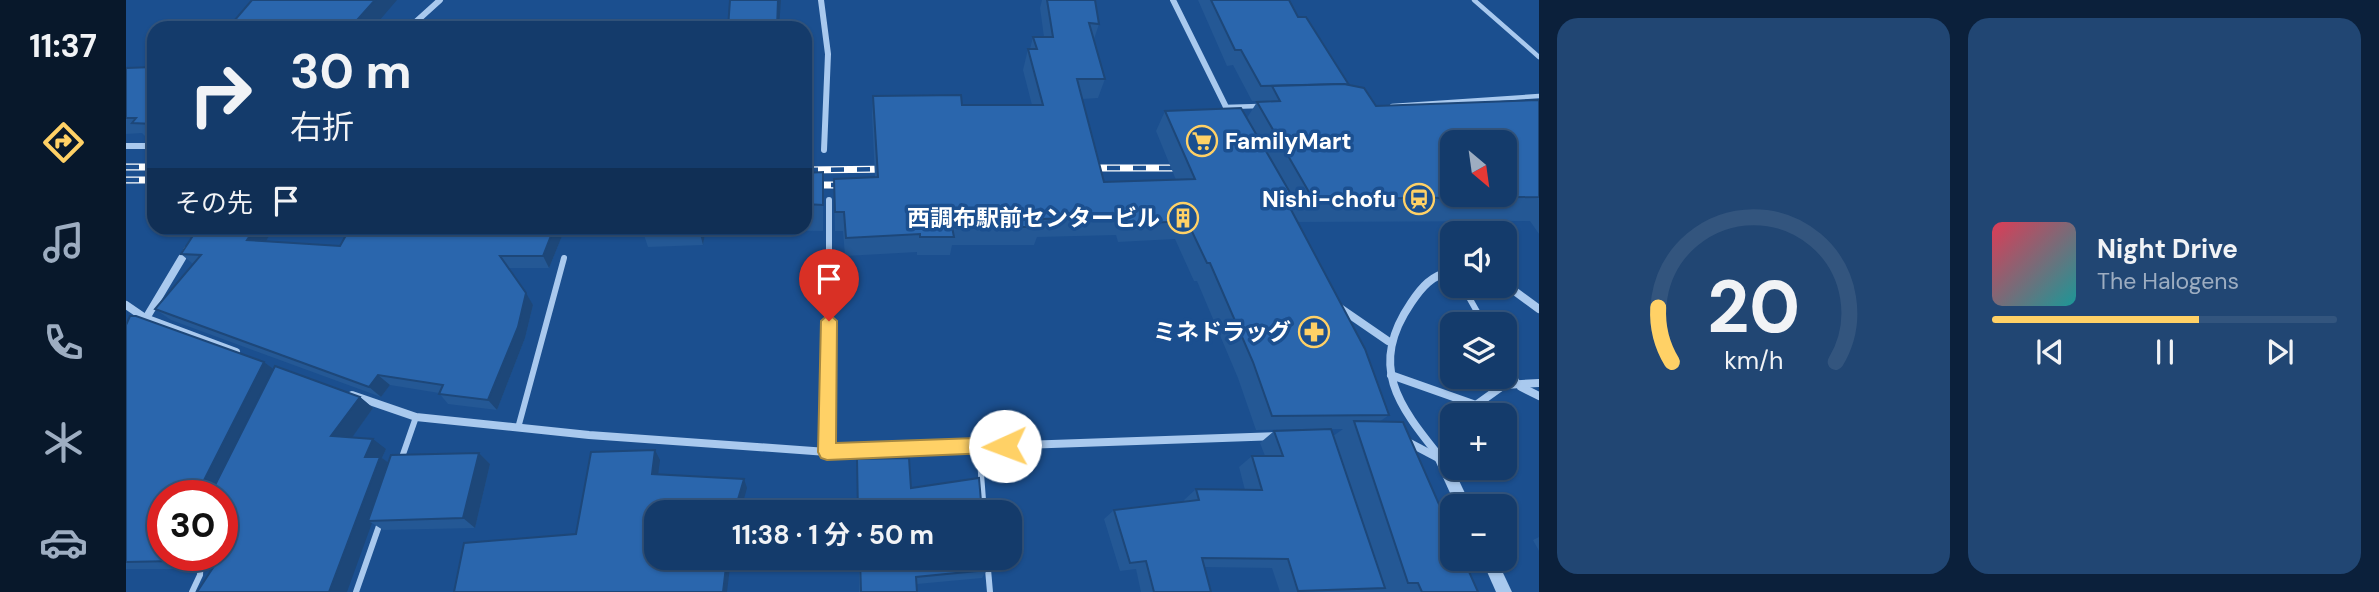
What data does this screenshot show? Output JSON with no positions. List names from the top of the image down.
{
  "places": {
    "supermarket": ["FamilyMart"],
    "station": ["Nishi-chofu"],
    "building": ["西調布駅前センタービル"],
    "pharmacy": ["ミネドラッグ"]
  },
  "north": "bottom right",
  "page": {
    "tabs": "11:37",
    "turn": ["30 m", "右折"],
    "map_buttons": ["+", "−"],
    "then": "その先",
    "song": ["Night Drive", "The Halogens"],
    "limit": "30",
    "trip": "11:38 · 1 分 · 50 m",
    "gauge": ["20", "km/h"]
  }
}
